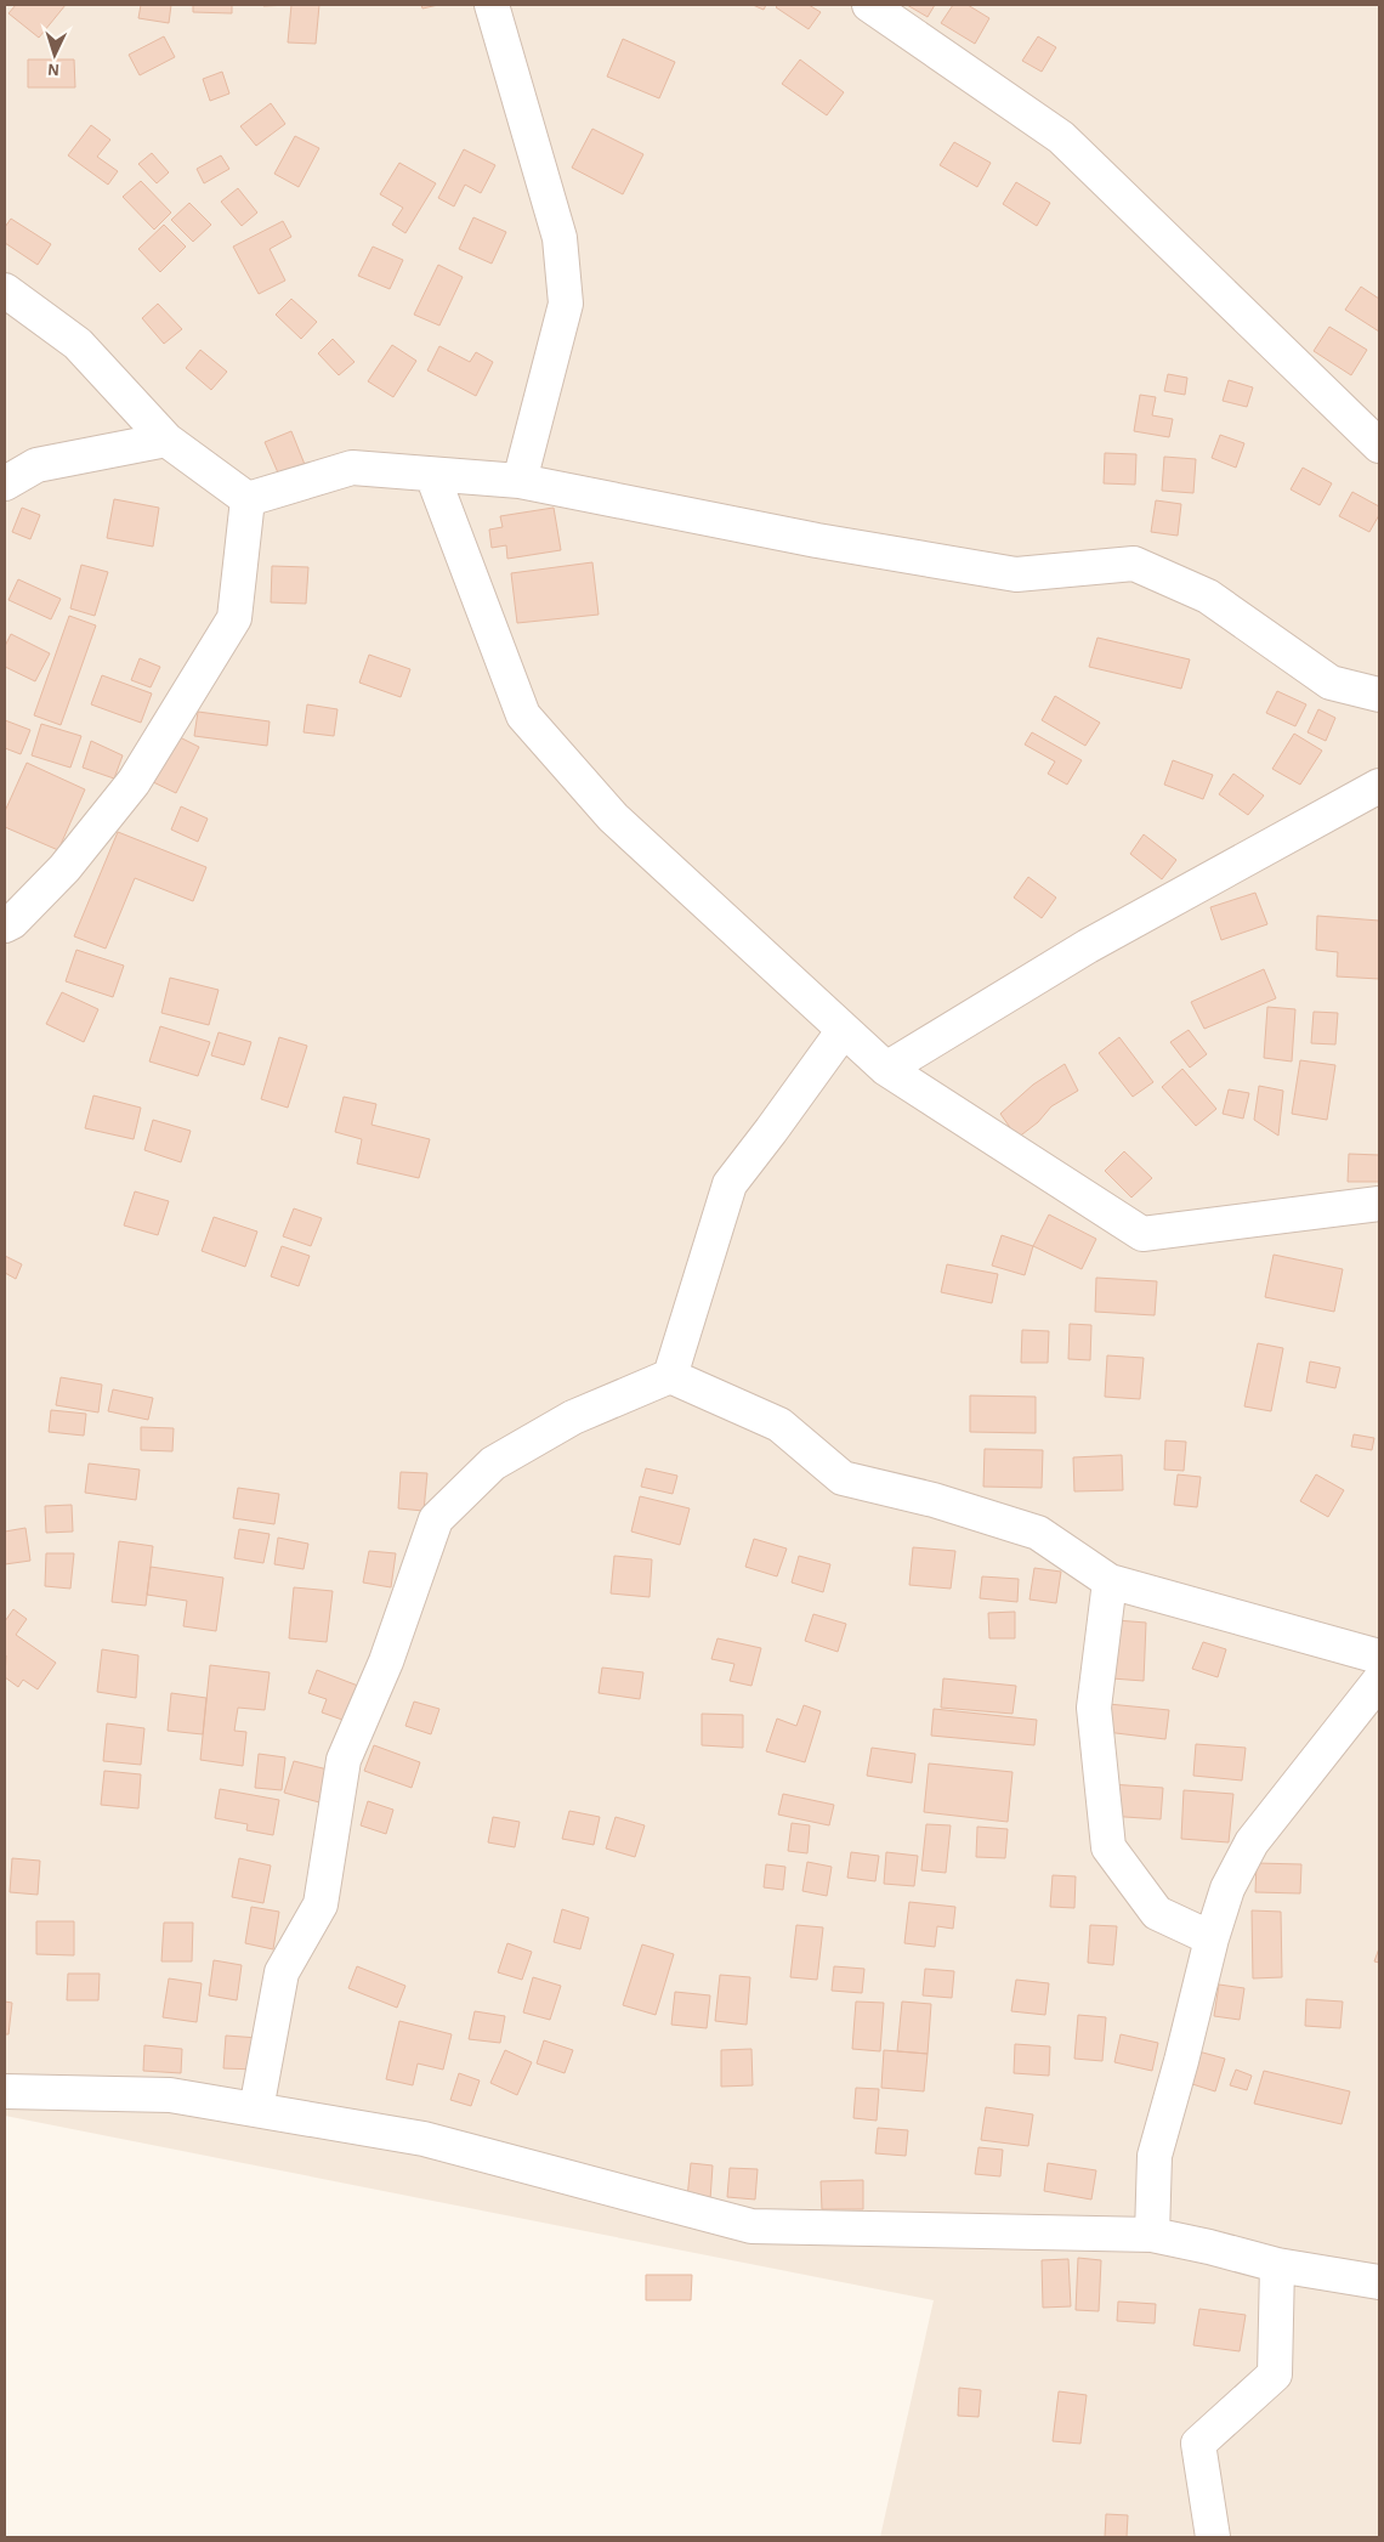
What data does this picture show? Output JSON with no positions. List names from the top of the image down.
{
  "north": "bottom"
}
